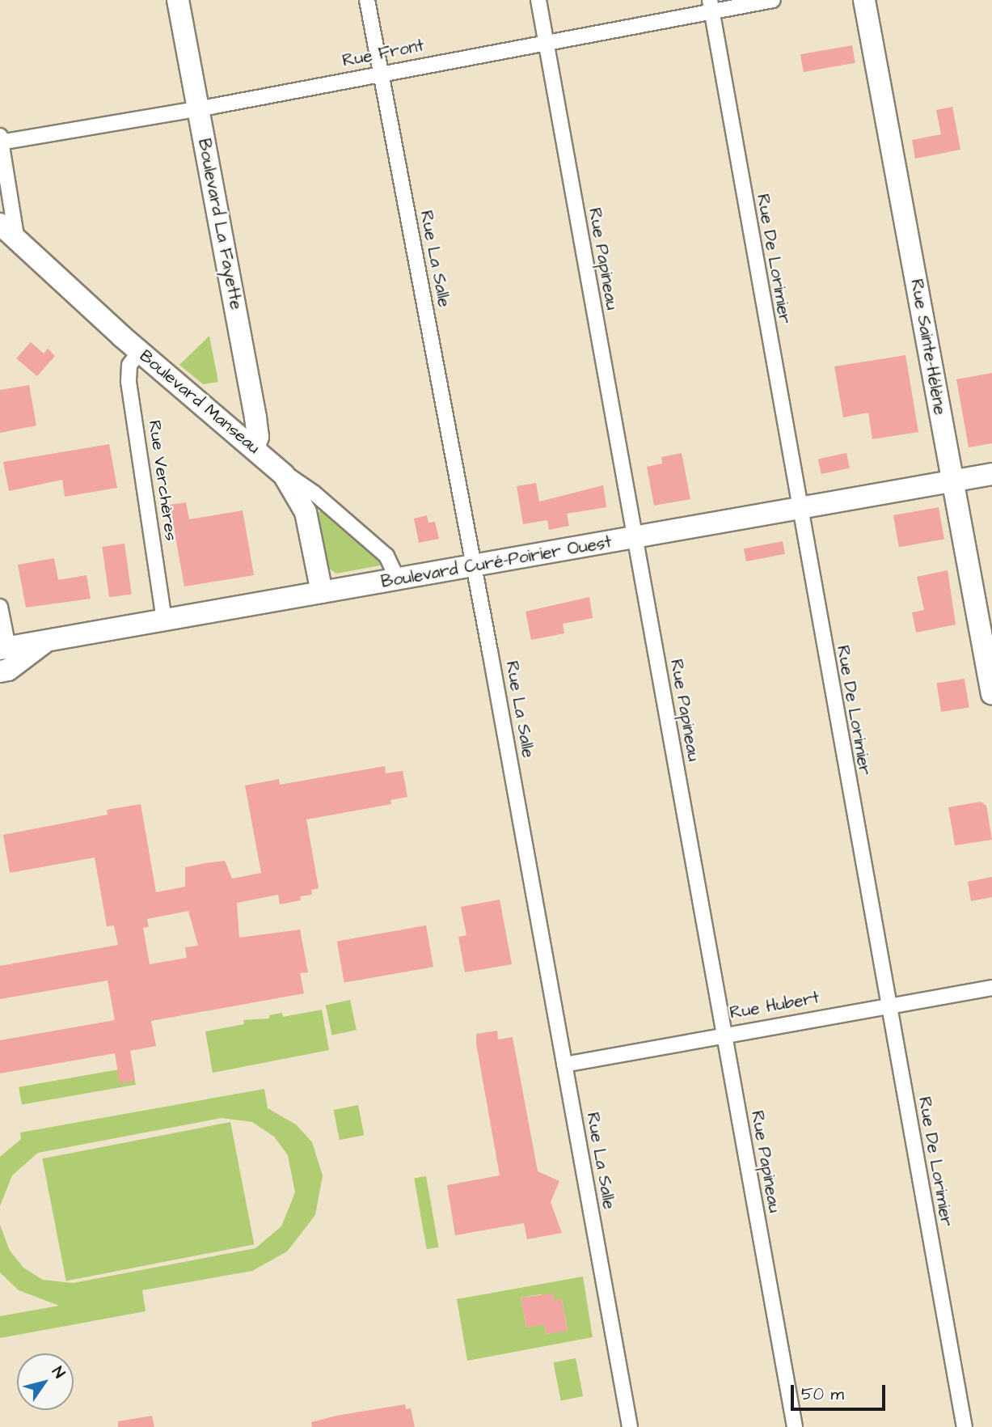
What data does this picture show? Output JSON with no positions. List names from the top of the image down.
{
  "streets": {
    "street": [
      "Rue Front",
      "Boulevard La Fayette",
      "Rue La Salle",
      "Rue Papineau",
      "Rue De Lorimier",
      "Rue Sainte-Hélène",
      "Boulevard Manseau",
      "Rue Verchères",
      "Boulevard Curé-Poirier Ouest",
      "Rue Hubert"
    ]
  },
  "crossings": [
    ["Rue Front", "Boulevard La Fayette"],
    ["Rue Front", "Rue La Salle"],
    ["Rue Front", "Rue Papineau"],
    ["Rue Front", "Rue De Lorimier"],
    ["Boulevard La Fayette", "Boulevard Manseau"],
    ["Rue La Salle", "Boulevard Curé-Poirier Ouest"],
    ["Rue La Salle", "Rue Hubert"],
    ["Rue Papineau", "Boulevard Curé-Poirier Ouest"],
    ["Rue Papineau", "Rue Hubert"],
    ["Rue De Lorimier", "Boulevard Curé-Poirier Ouest"],
    ["Rue De Lorimier", "Rue Hubert"],
    ["Rue Sainte-Hélène", "Boulevard Curé-Poirier Ouest"],
    ["Boulevard Manseau", "Rue Verchères"],
    ["Boulevard Manseau", "Boulevard Curé-Poirier Ouest"],
    ["Rue Verchères", "Boulevard Curé-Poirier Ouest"]
  ],
  "scale_bar": "50 m",
  "north": "top right"
}
